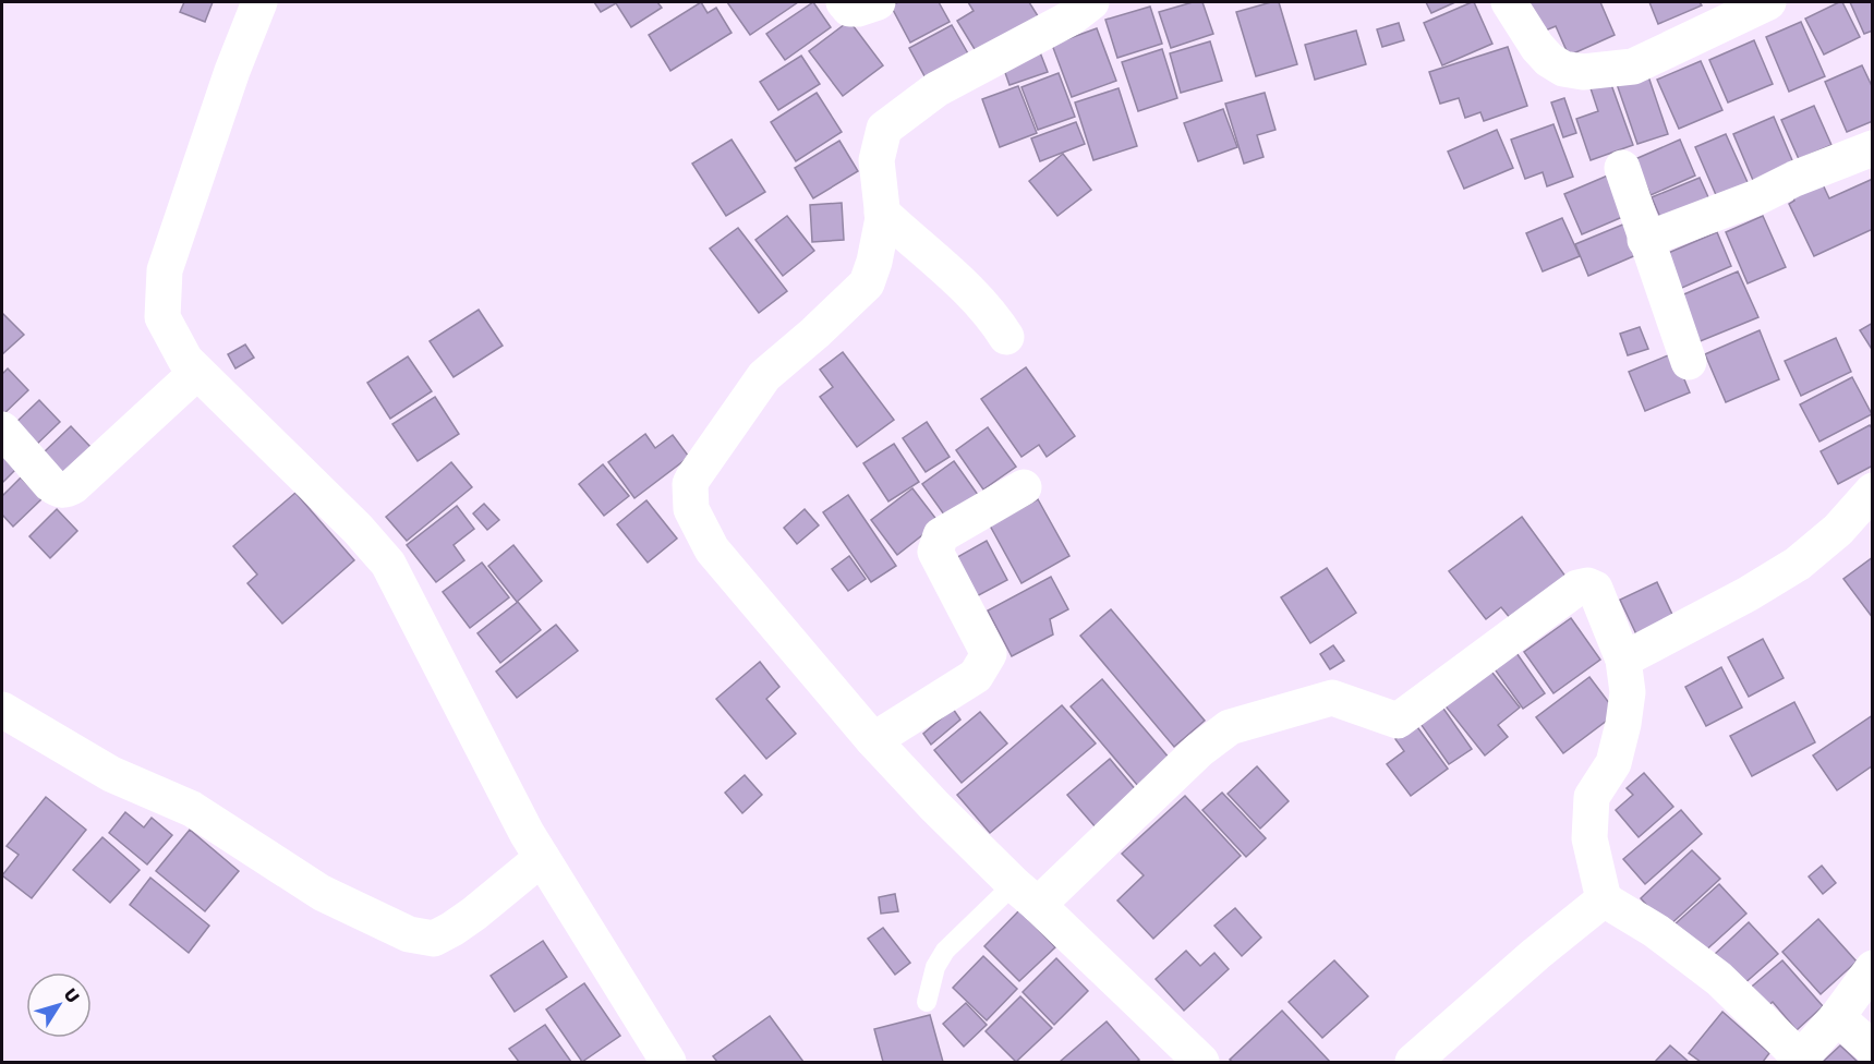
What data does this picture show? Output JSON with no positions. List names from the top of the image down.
{
  "north": "top right"
}
